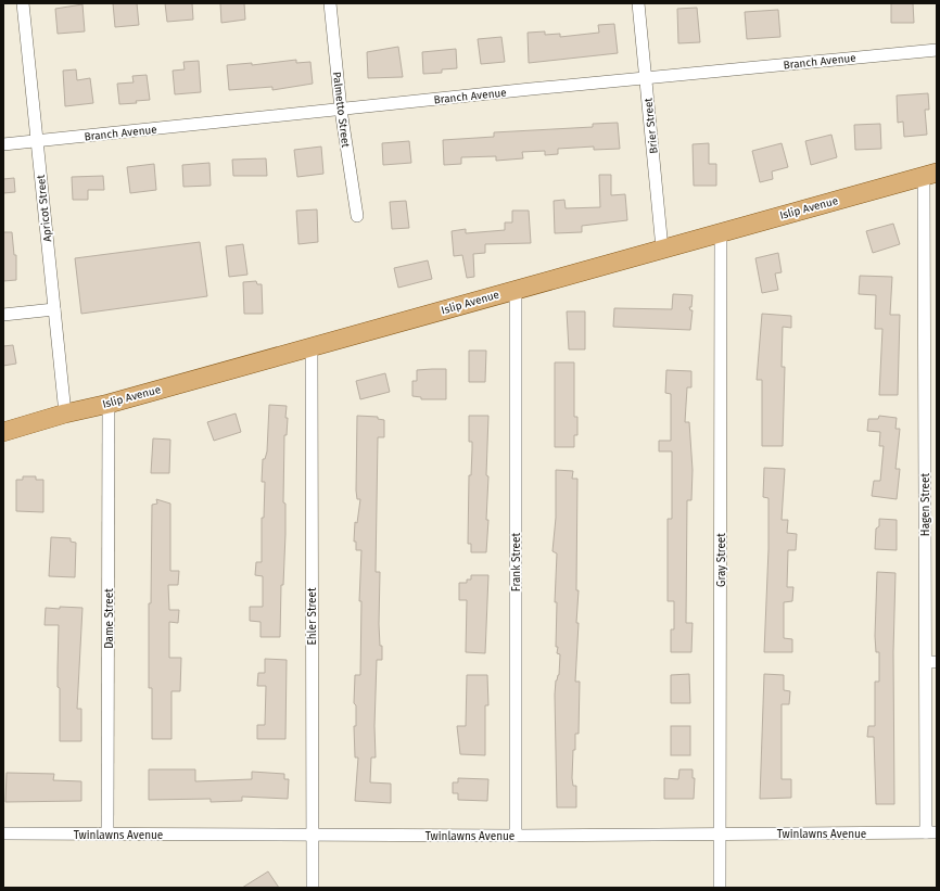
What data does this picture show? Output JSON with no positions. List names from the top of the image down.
{
  "streets": {
    "main road": ["Islip Avenue"],
    "street": [
      "Branch Avenue",
      "Palmetto Street",
      "Brier Street",
      "Apricot Street",
      "Hagen Street",
      "Gray Street",
      "Frank Street",
      "Ehler Street",
      "Dame Street",
      "Twinlawns Avenue"
    ]
  },
  "crossings": [
    ["Branch Avenue", "Palmetto Street"],
    ["Branch Avenue", "Brier Street"],
    ["Branch Avenue", "Apricot Street"],
    ["Brier Street", "Islip Avenue"],
    ["Islip Avenue", "Apricot Street"],
    ["Islip Avenue", "Hagen Street"],
    ["Islip Avenue", "Gray Street"],
    ["Islip Avenue", "Frank Street"],
    ["Islip Avenue", "Ehler Street"],
    ["Islip Avenue", "Dame Street"],
    ["Hagen Street", "Twinlawns Avenue"],
    ["Gray Street", "Twinlawns Avenue"],
    ["Frank Street", "Twinlawns Avenue"],
    ["Ehler Street", "Twinlawns Avenue"],
    ["Dame Street", "Twinlawns Avenue"]
  ]
}
